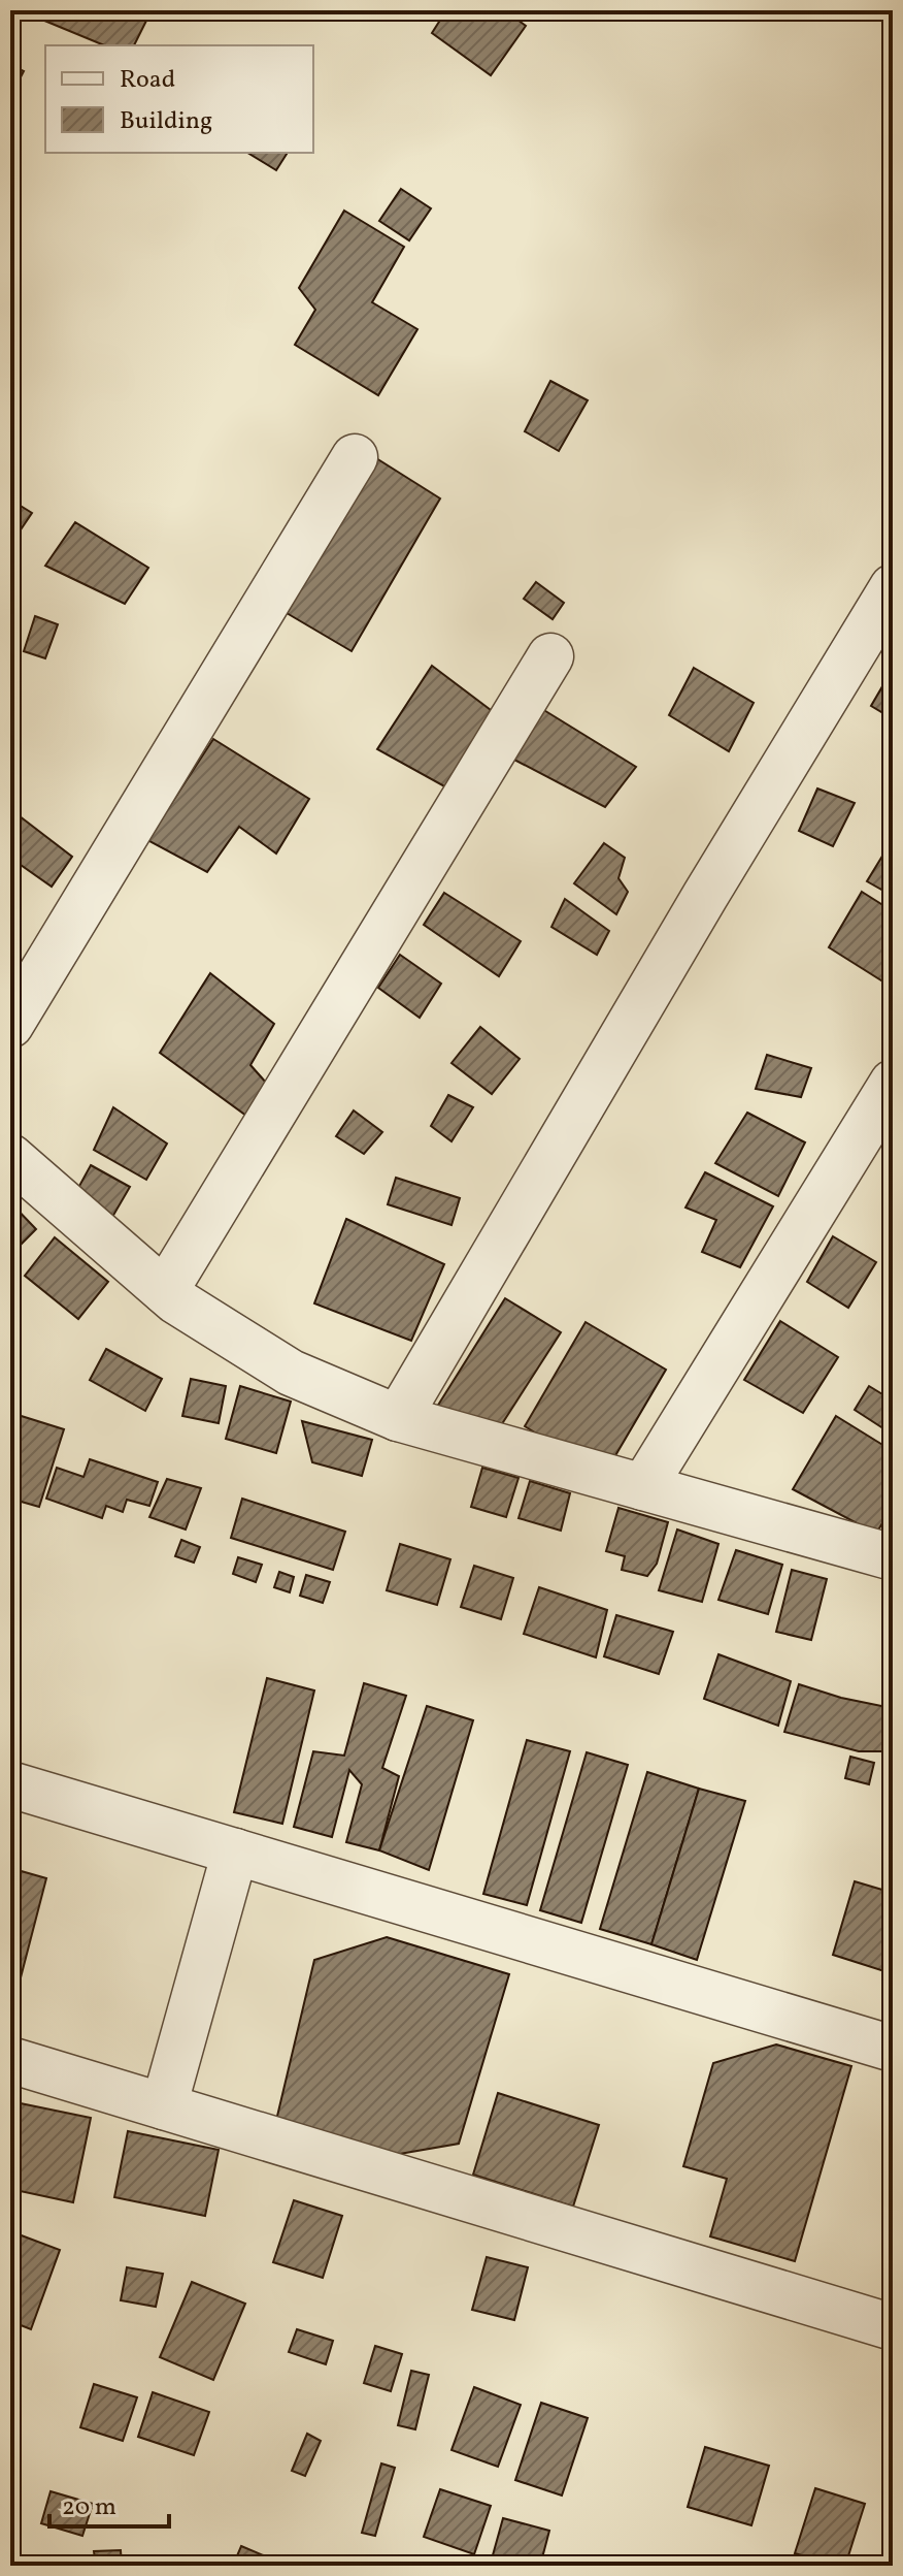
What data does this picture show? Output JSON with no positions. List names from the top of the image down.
{
  "legend": ["Road", "Building"],
  "scale_bar": "20 m"
}
